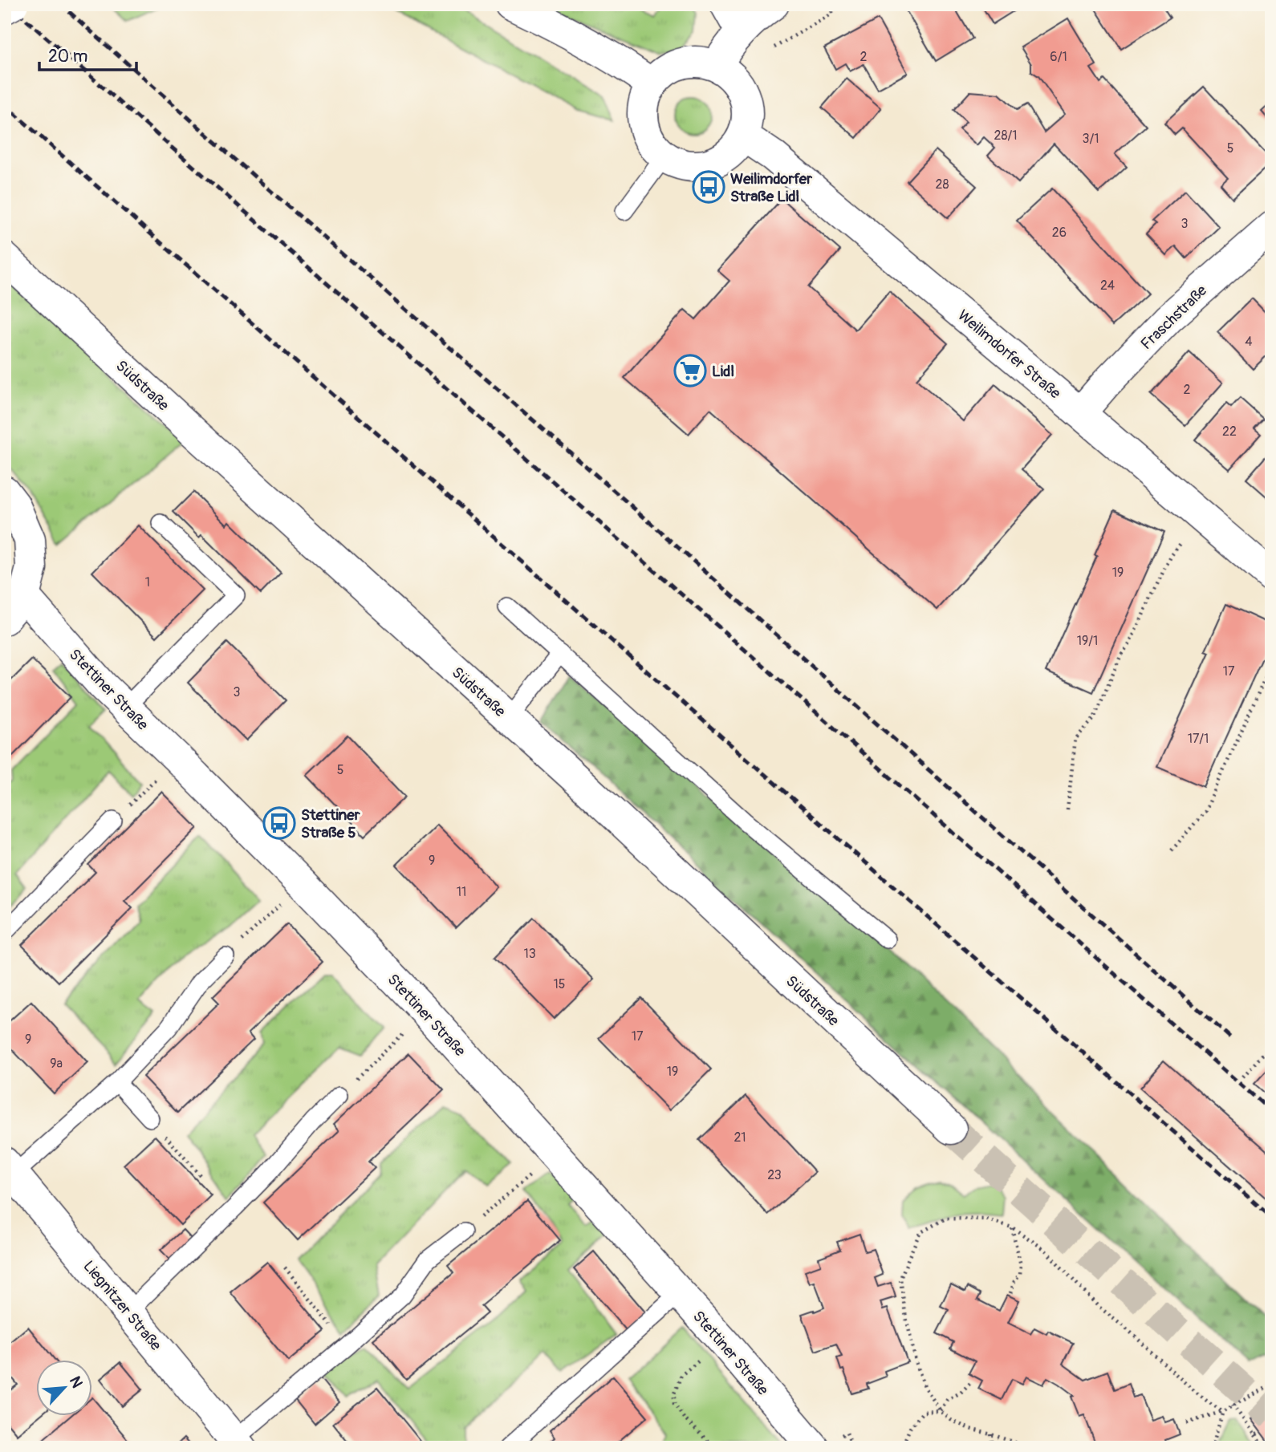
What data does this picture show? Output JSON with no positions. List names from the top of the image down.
{
  "streets": {
    "street": [
      "Fraschstraße",
      "Weilimdorfer Straße",
      "Südstraße",
      "Stettiner Straße",
      "Liegnitzer Straße"
    ]
  },
  "crossings": [
    ["Fraschstraße", "Weilimdorfer Straße"]
  ],
  "places": {
    "bus stop": ["Weilimdorfer Straße Lidl", "Stettiner Straße 5"],
    "supermarket": ["Lidl"]
  },
  "house_numbers": [
    "2",
    "6/1",
    "28/1",
    "3/1",
    "5",
    "28",
    "3",
    "26",
    "24",
    "4",
    "2",
    "22",
    "19",
    "1",
    "19/1",
    "17",
    "3",
    "17/1",
    "5",
    "9",
    "11",
    "13",
    "15",
    "17",
    "9",
    "9a",
    "19",
    "21",
    "23"
  ],
  "scale_bar": "20 m",
  "north": "top right"
}
